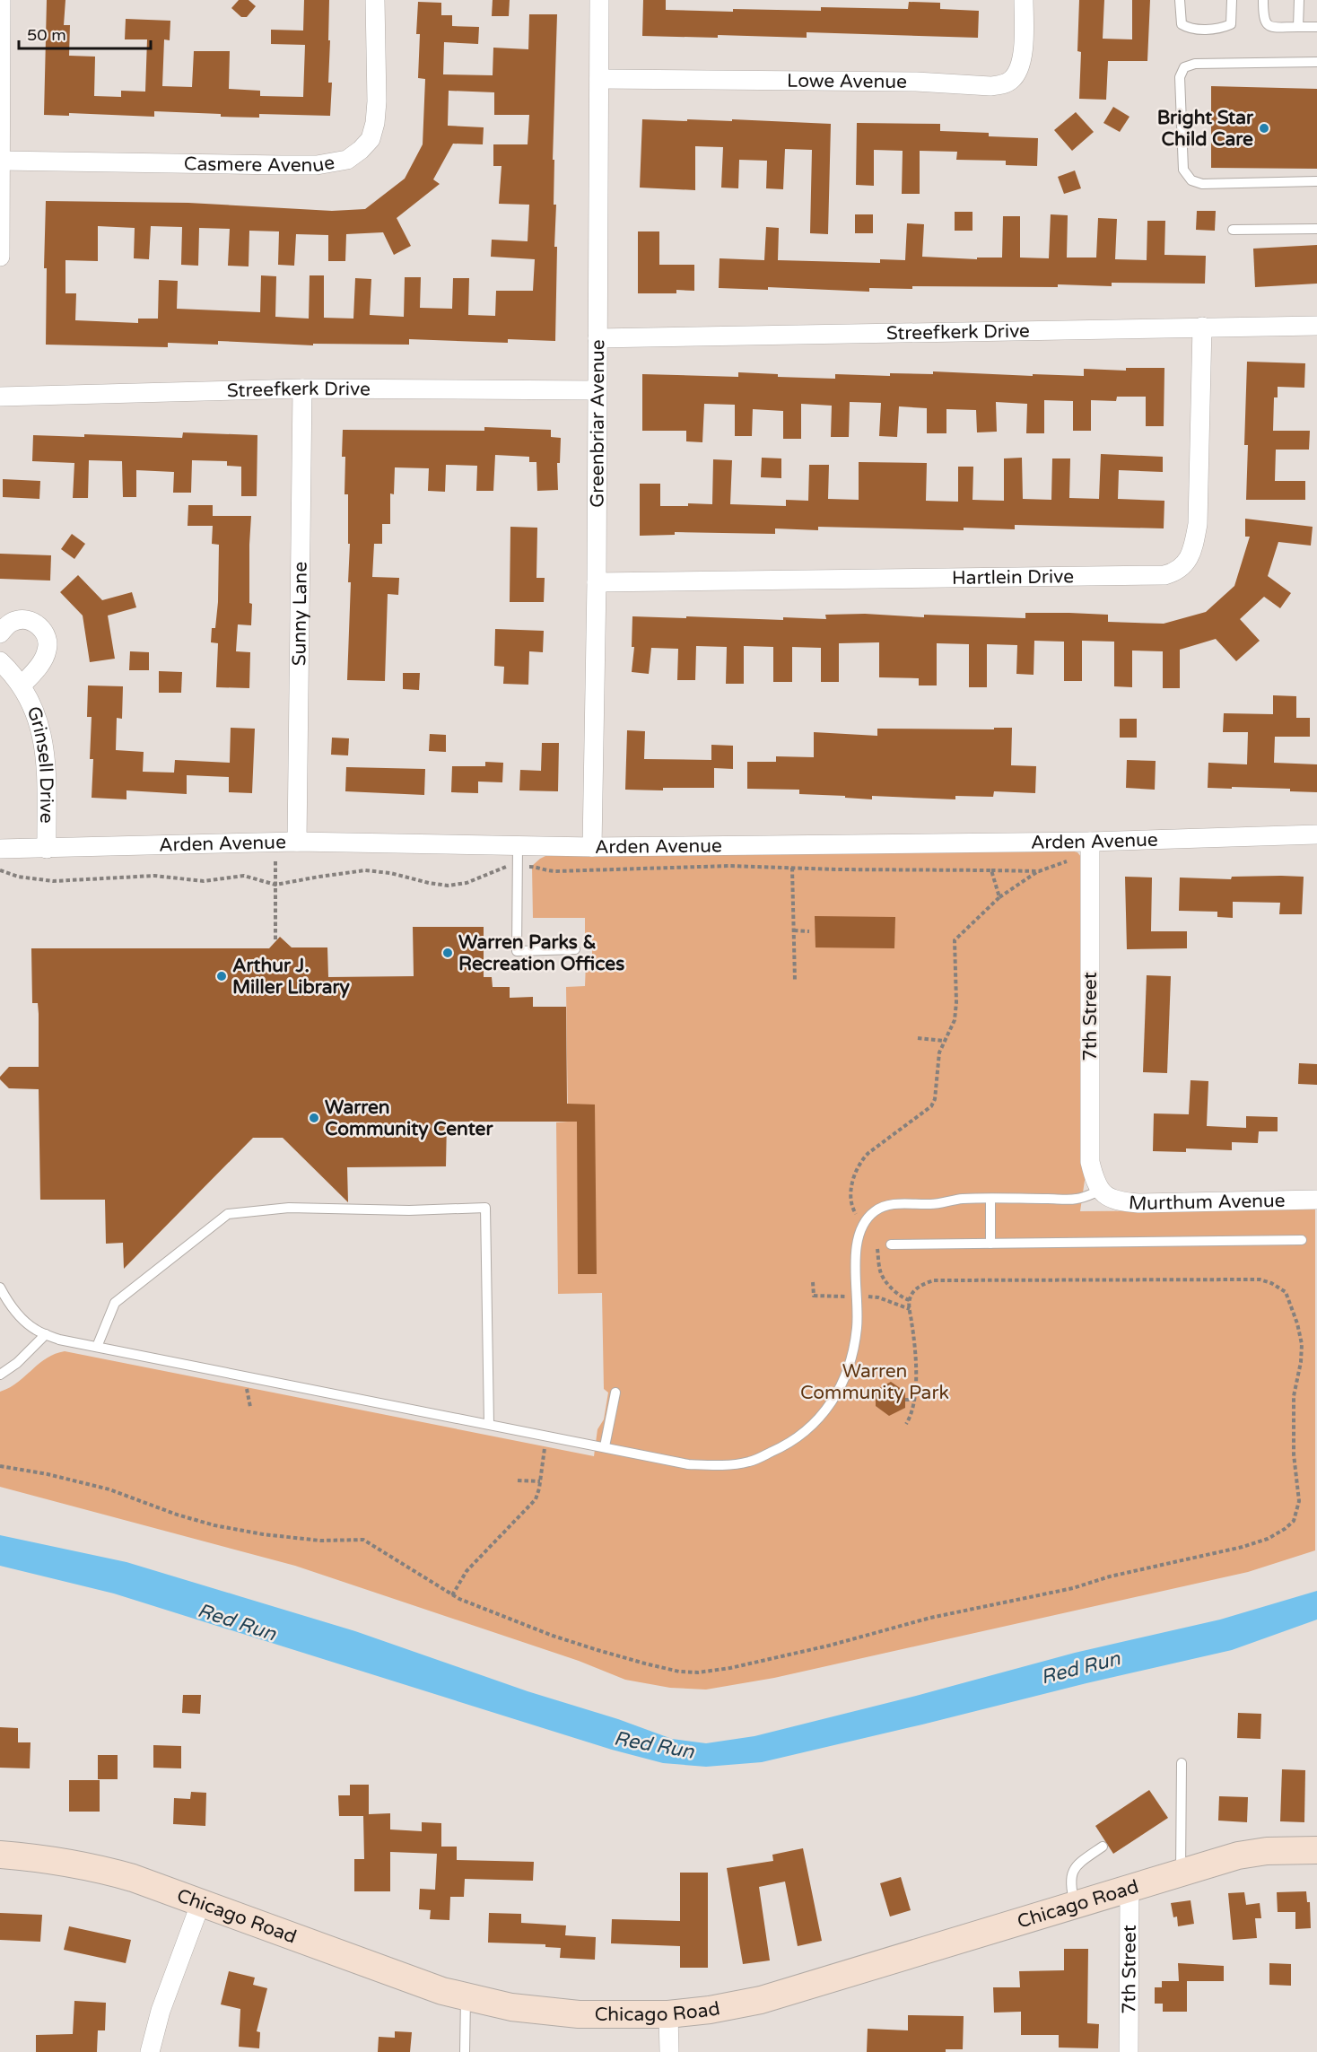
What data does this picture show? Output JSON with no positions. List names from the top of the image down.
{
  "streets": {
    "street": [
      "Lowe Avenue",
      "Casmere Avenue",
      "Streefkerk Drive",
      "Greenbriar Avenue",
      "Hartlein Drive",
      "Sunny Lane",
      "Grinsell Drive",
      "Arden Avenue",
      "7th Street",
      "Murthum Avenue",
      "Chicago Road"
    ]
  },
  "crossings": [
    ["Lowe Avenue", "Greenbriar Avenue"],
    ["Streefkerk Drive", "Greenbriar Avenue"],
    ["Streefkerk Drive", "Hartlein Drive"],
    ["Streefkerk Drive", "Sunny Lane"],
    ["Greenbriar Avenue", "Hartlein Drive"],
    ["Greenbriar Avenue", "Arden Avenue"],
    ["Sunny Lane", "Arden Avenue"],
    ["Grinsell Drive", "Arden Avenue"],
    ["Arden Avenue", "7th Street"],
    ["7th Street", "Murthum Avenue"],
    ["7th Street", "Chicago Road"]
  ],
  "water": ["Red Run"],
  "parks": ["Warren Community Park"],
  "places": [
    "Bright Star Child Care",
    "Warren Parks & Recreation Offices",
    "Arthur J. Miller Library",
    "Warren Community Center"
  ],
  "scale_bar": "50 m"
}
